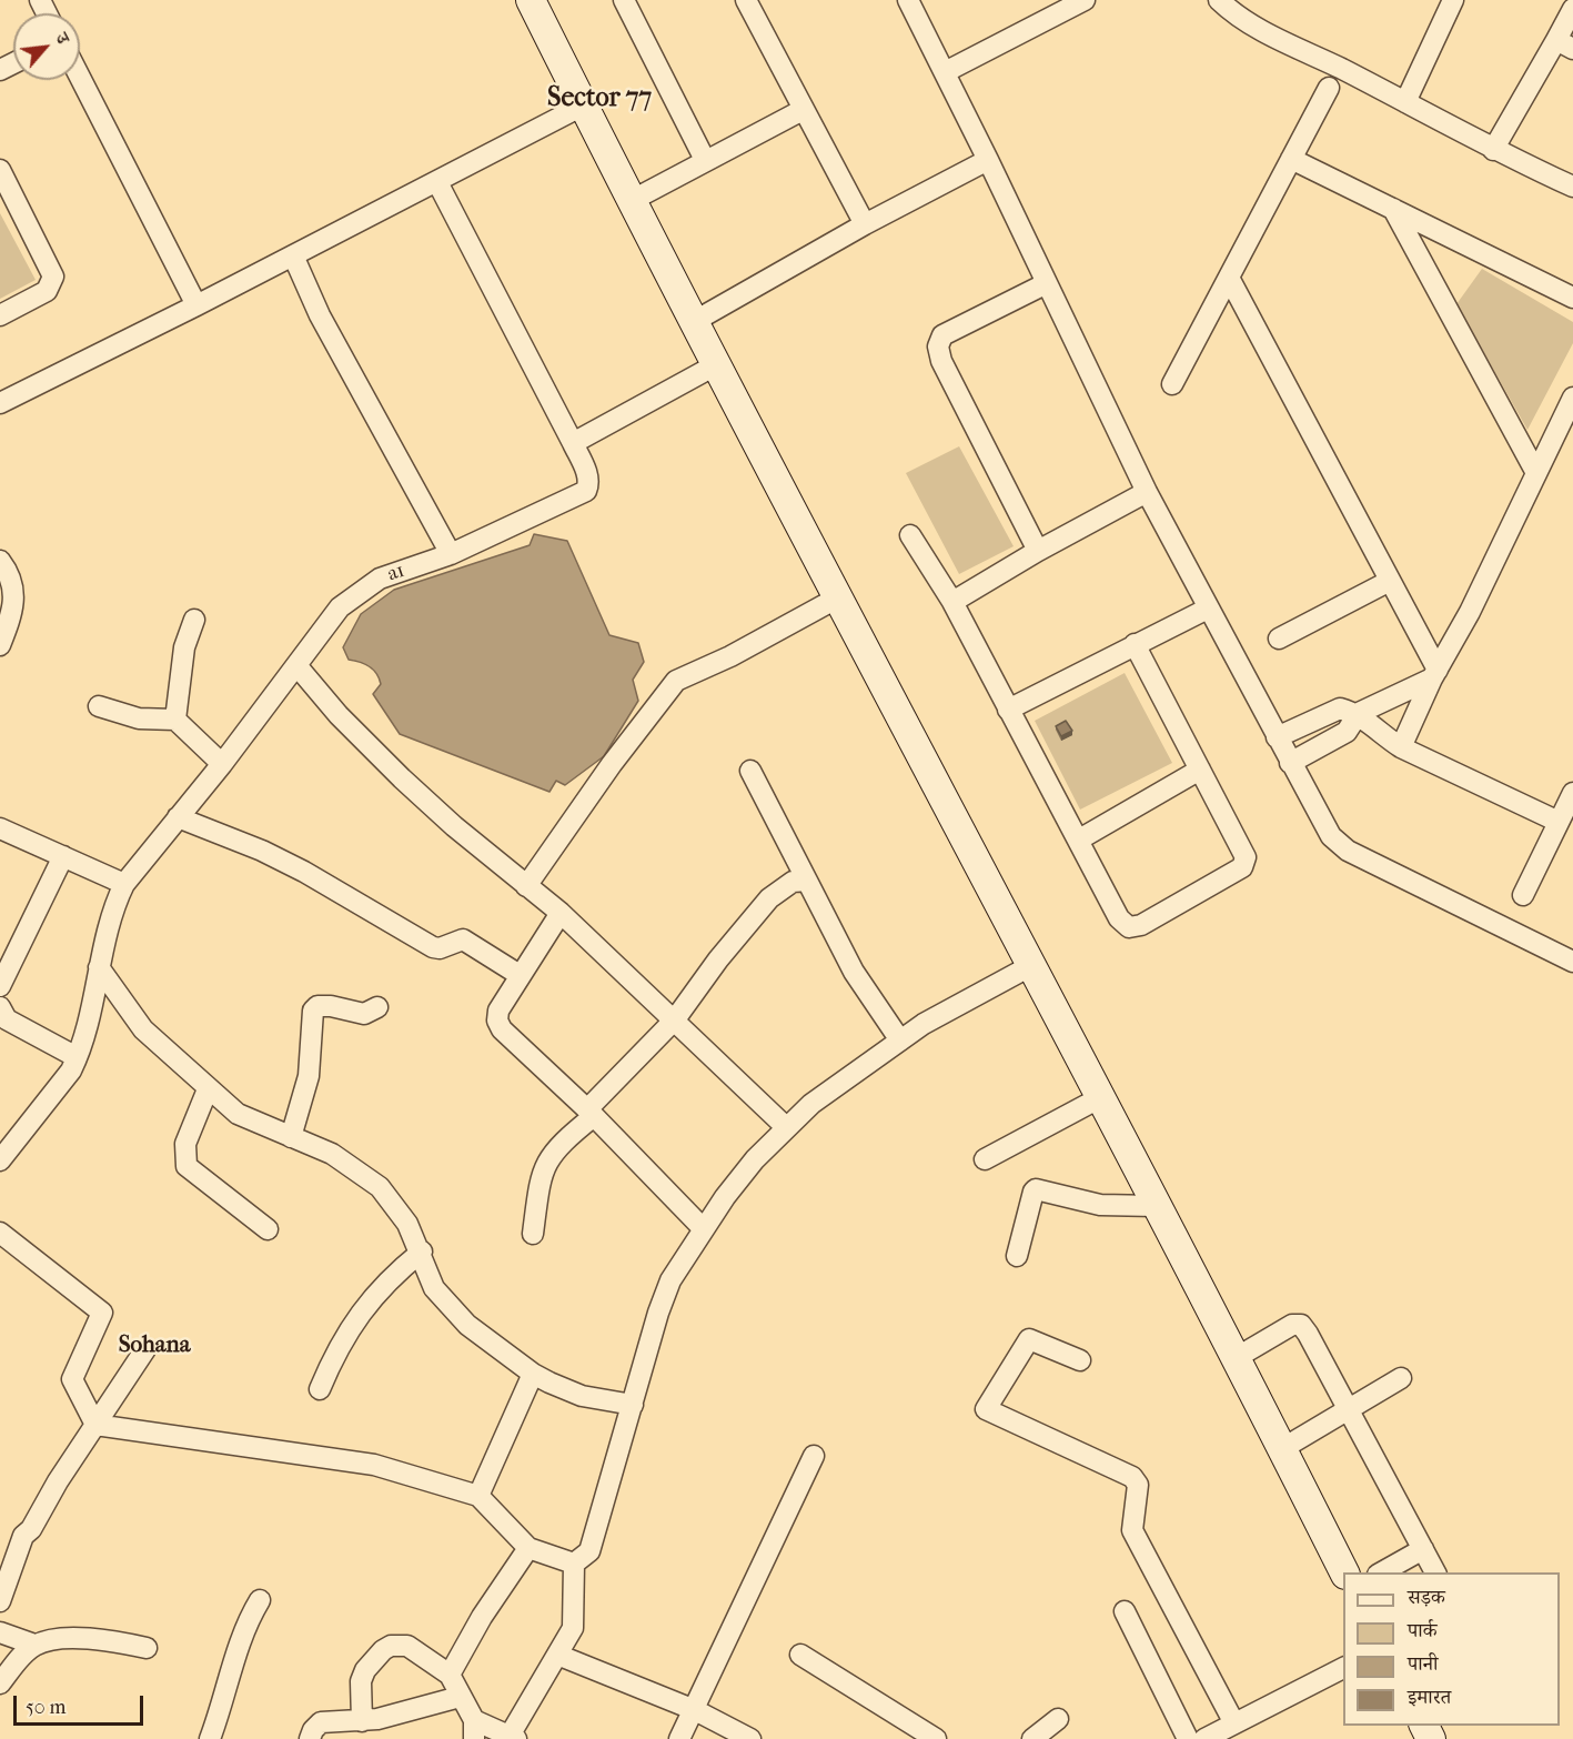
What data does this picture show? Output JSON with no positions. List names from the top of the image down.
{
  "streets": {
    "street": ["a1"]
  },
  "districts": ["Sector 77", "Sohana"],
  "legend": [
    "सड़क",
    "पार्क",
    "पानी",
    "इमारत"
  ],
  "scale_bar": "50 m",
  "north": "top right"
}
